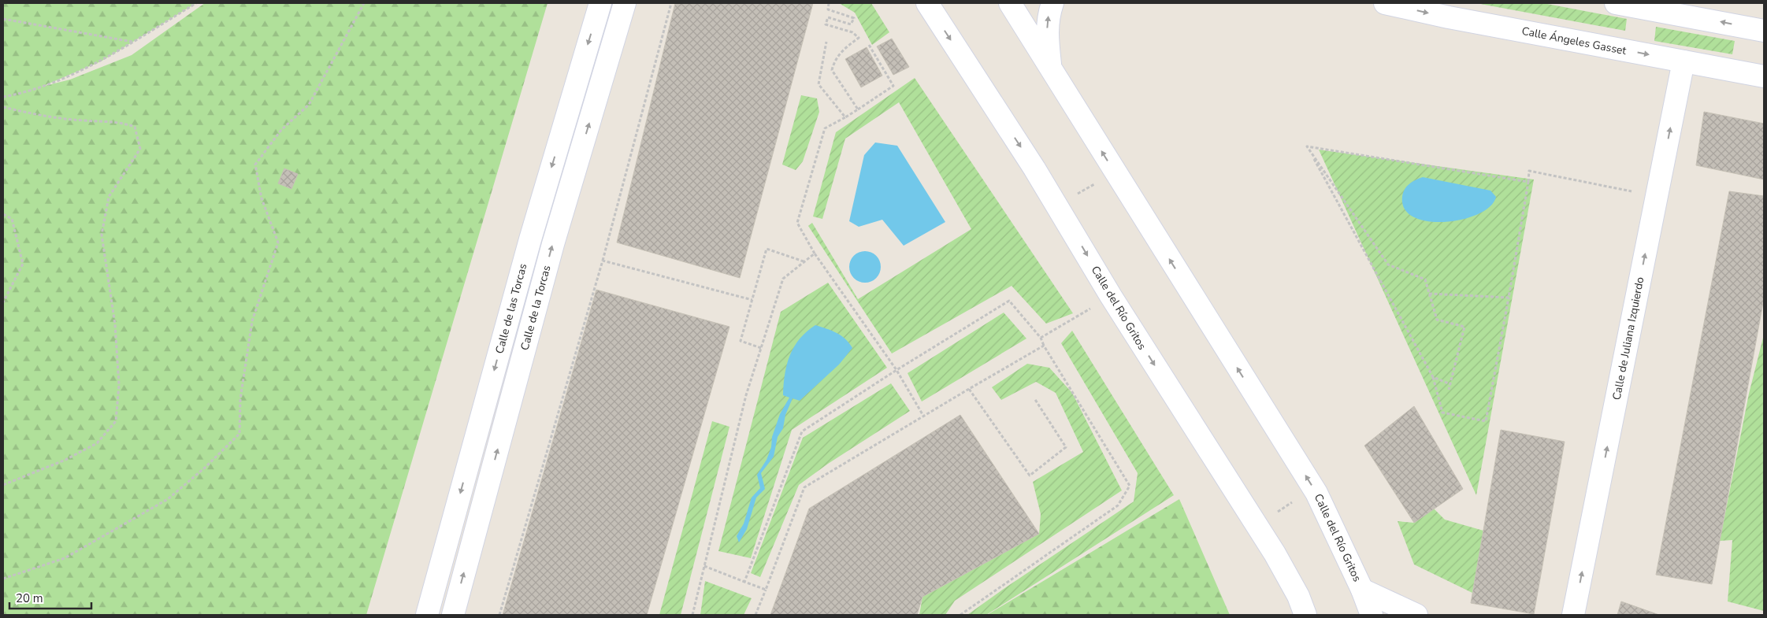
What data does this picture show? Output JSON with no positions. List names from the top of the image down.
{
  "streets": {
    "street": [
      "Calle Ángeles Gasset",
      "Calle de la Torcas",
      "Calle del Río Gritos",
      "Calle de las Torcas",
      "Calle de Juliana Izquierdo"
    ]
  },
  "crossings": [
    ["Calle Ángeles Gasset", "Calle de Juliana Izquierdo"]
  ],
  "one_way": [
    "Calle Ángeles Gasset",
    "Calle de la Torcas",
    "Calle de las Torcas",
    "Calle de Juliana Izquierdo"
  ],
  "scale_bar": "20 m"
}
